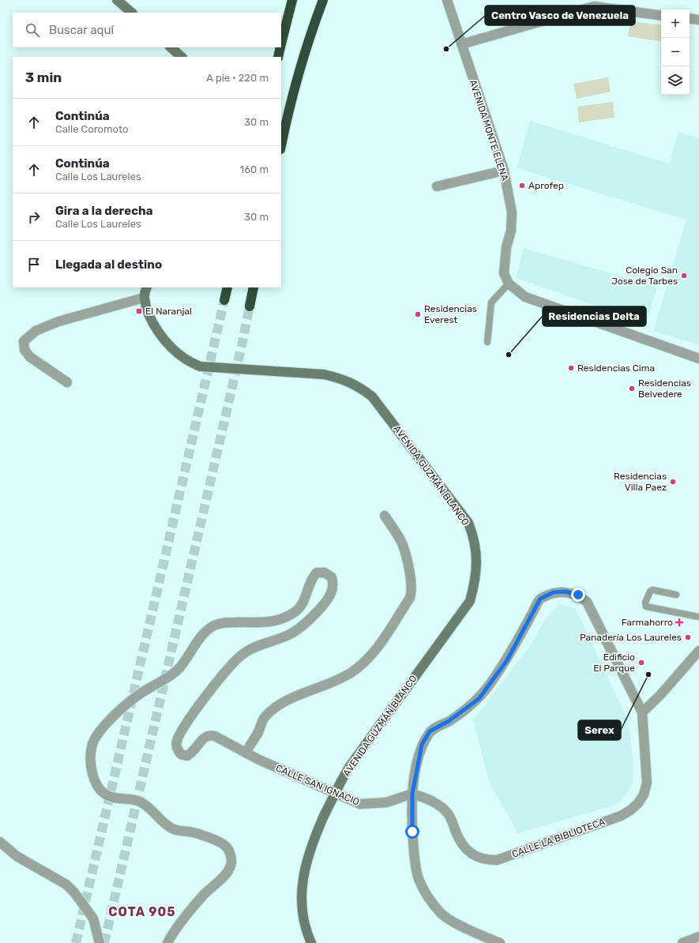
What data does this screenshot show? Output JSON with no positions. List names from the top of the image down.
{
  "streets": {
    "street": [
      "AVENIDA MONTE ELENA",
      "AVENIDA GUZMÁN BLANCO",
      "CALLE SAN IGNACIO",
      "CALLE LA BIBLIOTECA"
    ]
  },
  "crossings": [
    ["CALLE SAN IGNACIO", "CALLE LA BIBLIOTECA"]
  ],
  "districts": ["COTA 905"],
  "places": {
    "other": [
      "Centro Vasco de Venezuela",
      "Aprofep",
      "Colegio San Jose de Tarbes",
      "Residencias Everest",
      "Residencias Delta",
      "Residencias Cima",
      "Residencias Belvedere",
      "Residencias Villa Paez",
      "Panadería Los Laureles",
      "Edificio El Parque",
      "Serex"
    ],
    "transit": ["El Naranjal"],
    "health": ["Farmahorro"]
  },
  "page": {
    "map_buttons": ["+", "−"],
    "search": "Buscar aquí",
    "heading": ["3 min", "A pie · 220 m"],
    "list": [
      ["Continúa", "Calle Coromoto", "30 m"],
      ["Continúa", "Calle Los Laureles", "160 m"],
      ["Gira a la derecha", "Calle Los Laureles", "30 m"],
      "Llegada al destino"
    ]
  }
}
